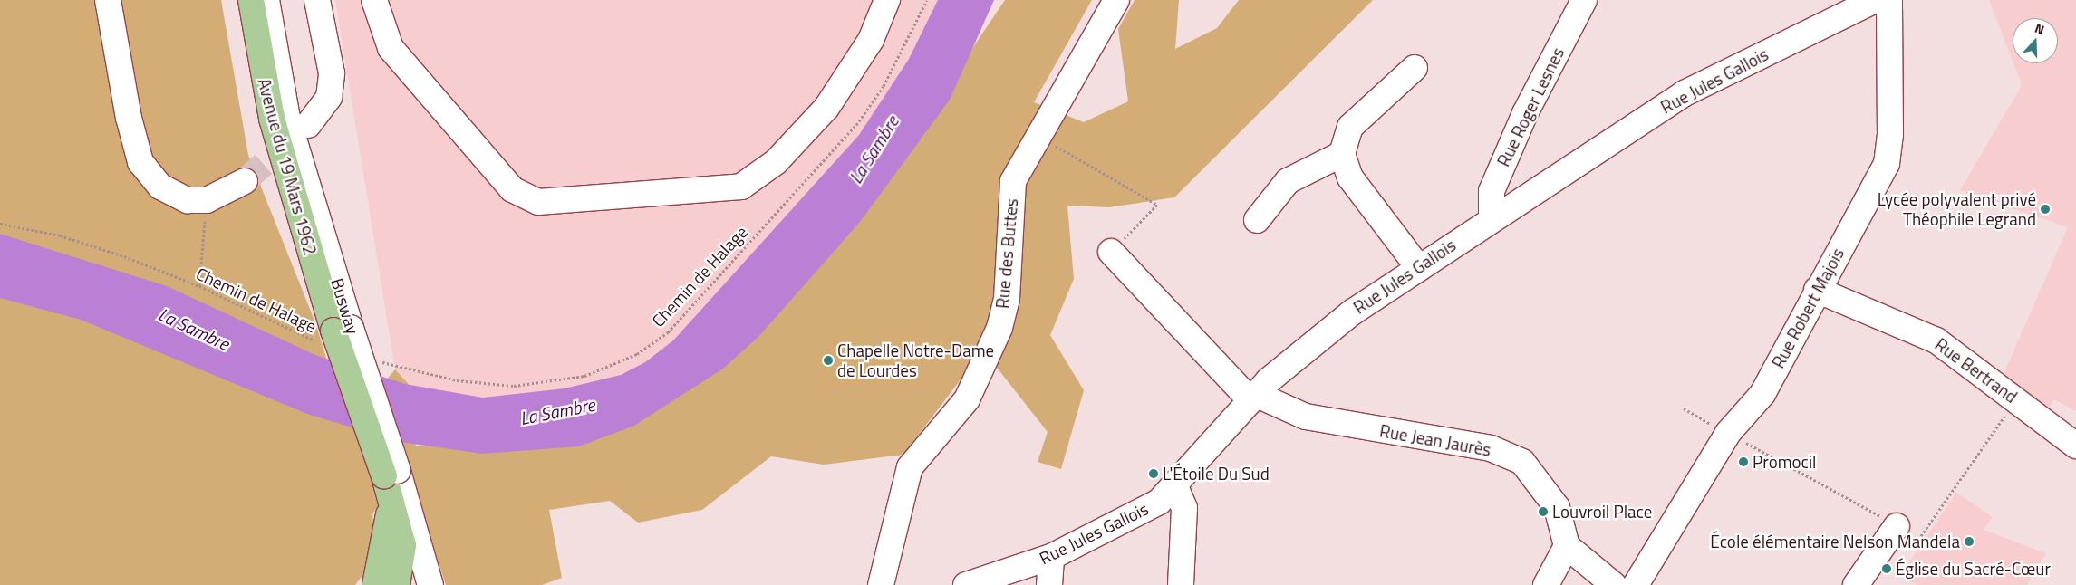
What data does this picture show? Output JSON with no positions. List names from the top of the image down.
{
  "streets": {
    "main road": ["Avenue du 19 Mars 1962"],
    "street": [
      "Rue Jules Gallois",
      "Rue Roger Lesnes",
      "Rue des Buttes",
      "Busway",
      "Rue Robert Majois",
      "Rue Bertrand",
      "Rue Jean Jaurès"
    ],
    "path": ["Chemin de Halage"]
  },
  "crossings": [
    ["Rue Jules Gallois", "Rue Roger Lesnes"],
    ["Rue Jules Gallois", "Rue Jean Jaurès"],
    ["Avenue du 19 Mars 1962", "Chemin de Halage"],
    ["Avenue du 19 Mars 1962", "Busway"],
    ["Chemin de Halage", "Busway"],
    ["Rue Robert Majois", "Rue Bertrand"]
  ],
  "water": ["La Sambre"],
  "places": [
    "Lycée polyvalent privé Théophile Legrand",
    "Chapelle Notre-Dame de Lourdes",
    "Promocil",
    "L'Étoile Du Sud",
    "Louvroil Place",
    "École élémentaire Nelson Mandela",
    "Église du Sacré-Cœur"
  ],
  "north": "top"
}
